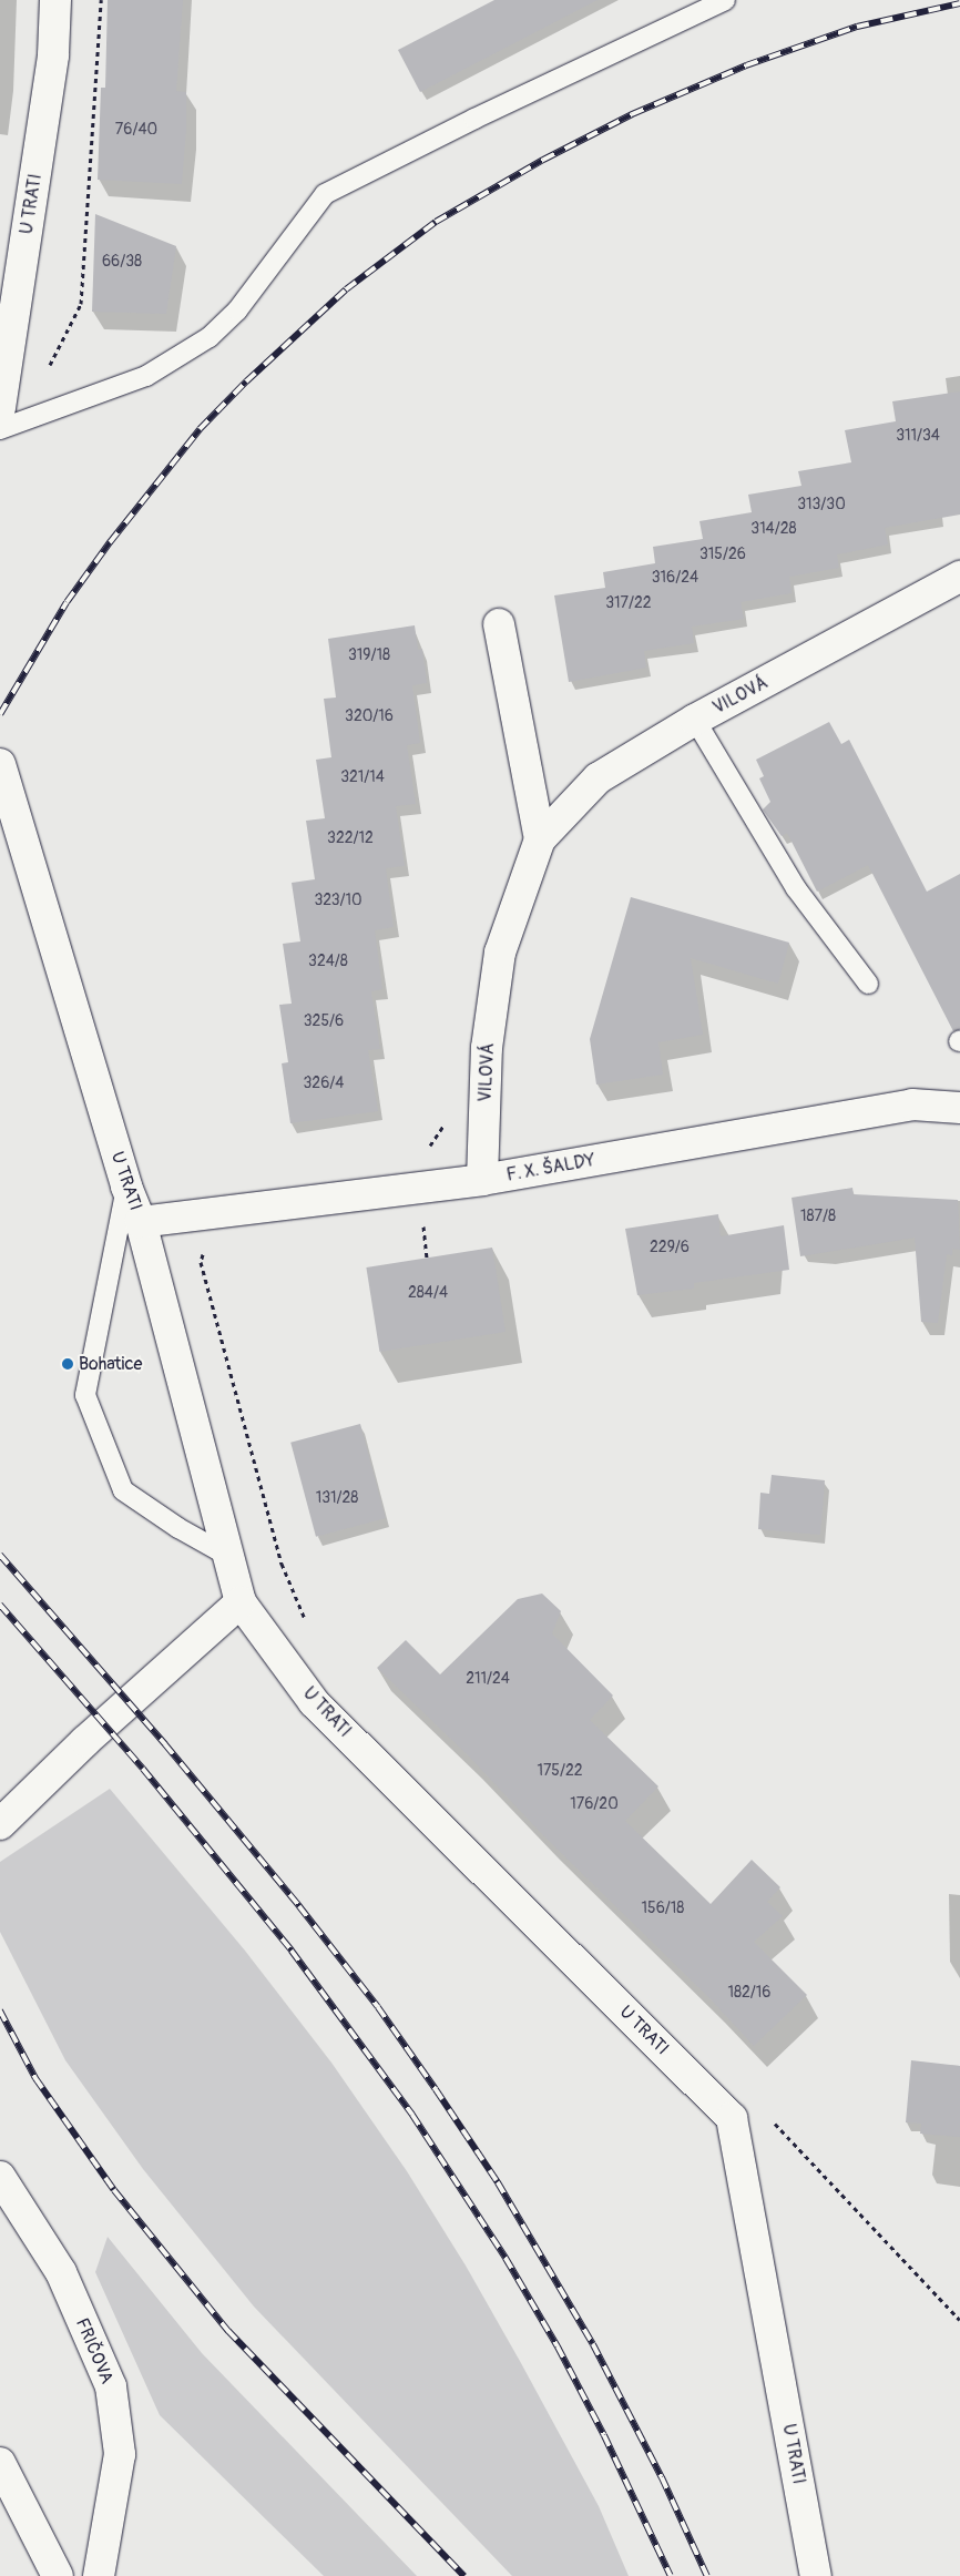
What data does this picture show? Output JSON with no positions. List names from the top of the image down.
{
  "streets": {
    "street": [
      "U TRATI",
      "VILOVÁ",
      "F. X. ŠALDY",
      "FRIČOVA"
    ]
  },
  "crossings": [
    ["U TRATI", "F. X. ŠALDY"],
    ["VILOVÁ", "F. X. ŠALDY"]
  ],
  "places": ["Bohatice"],
  "house_numbers": [
    "76/40",
    "66/38",
    "311/34",
    "313/30",
    "314/28",
    "315/26",
    "316/24",
    "317/22",
    "319/18",
    "320/16",
    "321/14",
    "322/12",
    "323/10",
    "324/8",
    "325/6",
    "326/4",
    "187/8",
    "229/6",
    "284/4",
    "131/28",
    "211/24",
    "175/22",
    "176/20",
    "156/18",
    "182/16"
  ]
}
